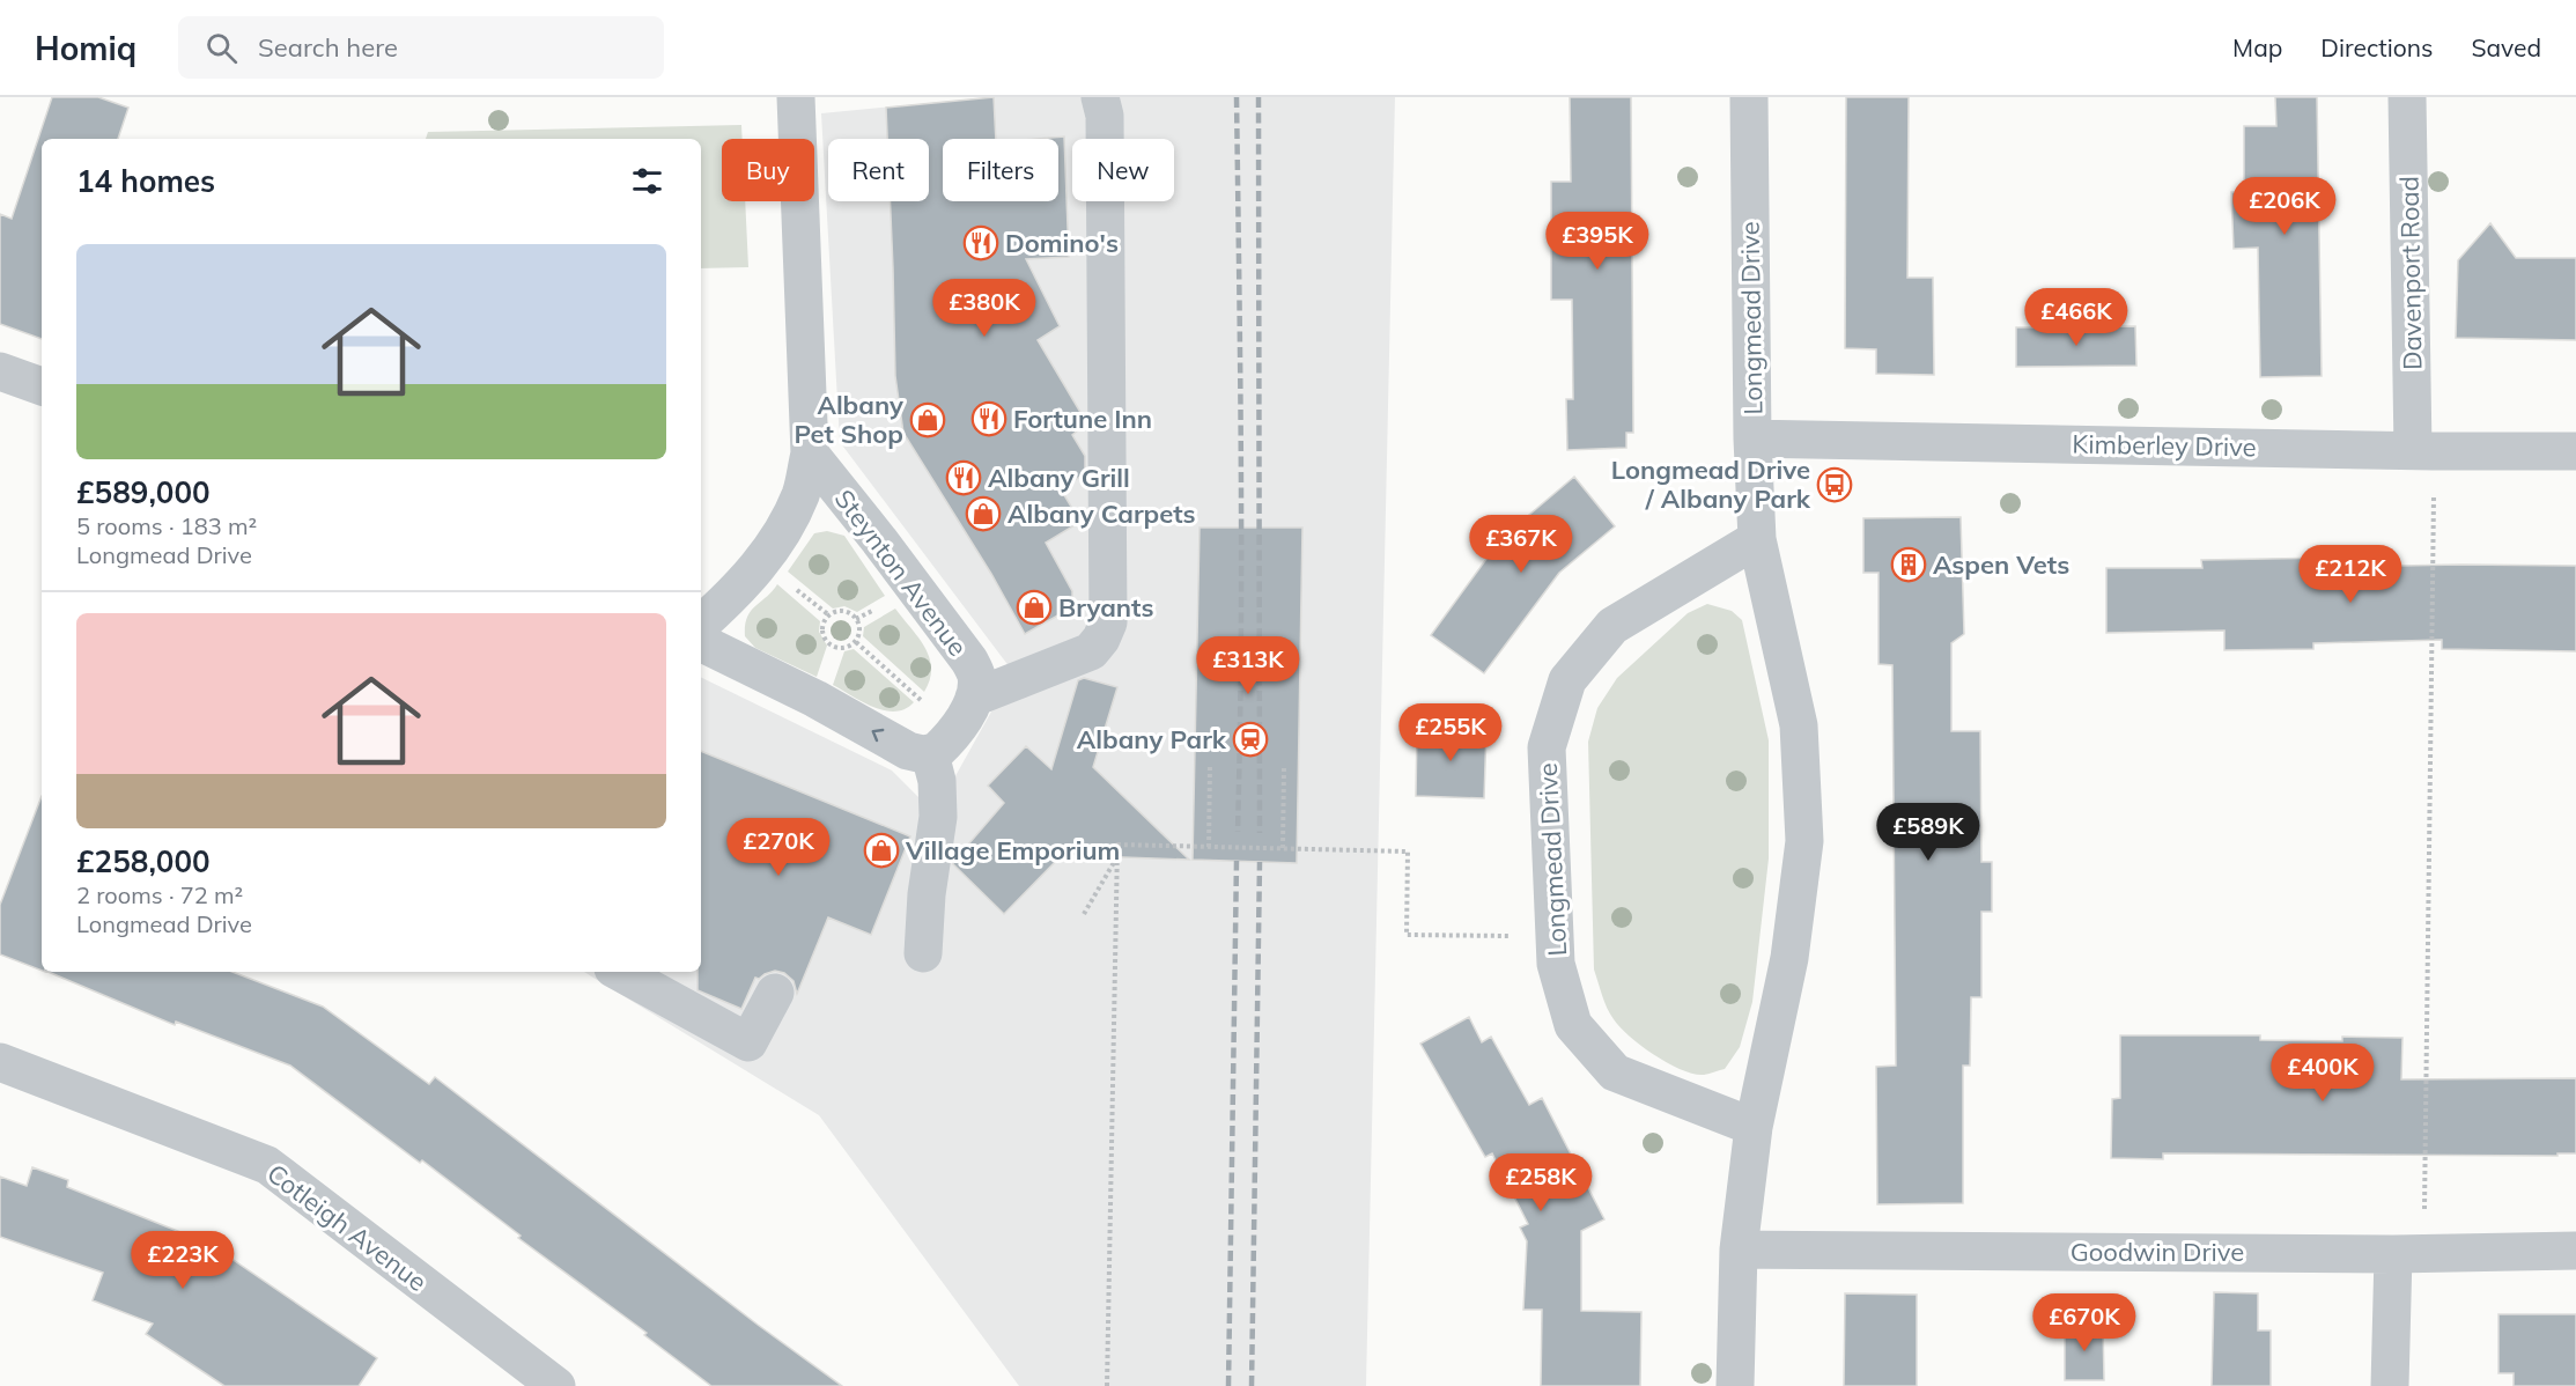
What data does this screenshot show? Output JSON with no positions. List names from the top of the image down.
{
  "streets": {
    "street": [
      "Davenport Road",
      "Longmead Drive",
      "Kimberley Drive",
      "Steynton Avenue",
      "Cotleigh Avenue",
      "Goodwin Drive"
    ]
  },
  "crossings": [
    ["Davenport Road", "Kimberley Drive"],
    ["Longmead Drive", "Kimberley Drive"],
    ["Longmead Drive", "Goodwin Drive"]
  ],
  "places": {
    "restaurant": ["Domino's", "Fortune Inn", "Albany Grill"],
    "shop": [
      "Albany Pet Shop",
      "Albany Carpets",
      "Bryants",
      "Village Emporium"
    ],
    "bus stop": ["Longmead Drive / Albany Park"],
    "building": ["Aspen Vets"],
    "station": ["Albany Park"]
  },
  "page": {
    "header": "Homiq",
    "search": "Search here",
    "nav": ["Map", "Directions", "Saved"],
    "chip": [
      "Buy",
      "Rent",
      "Filters",
      "New"
    ],
    "heading": "14 homes",
    "price": [
      "£206K",
      "£395K",
      "£380K",
      "£466K",
      "£367K",
      "£212K",
      "£313K",
      "£255K",
      "£589K",
      "£270K",
      "£400K",
      "£258K",
      "£223K",
      "£670K"
    ],
    "list": [
      {
        "name": "£589,000",
        "note": "5 rooms · 183 m² · Longmead Drive"
      },
      {
        "name": "£258,000",
        "note": "2 rooms · 72 m² · Longmead Drive"
      }
    ]
  }
}
